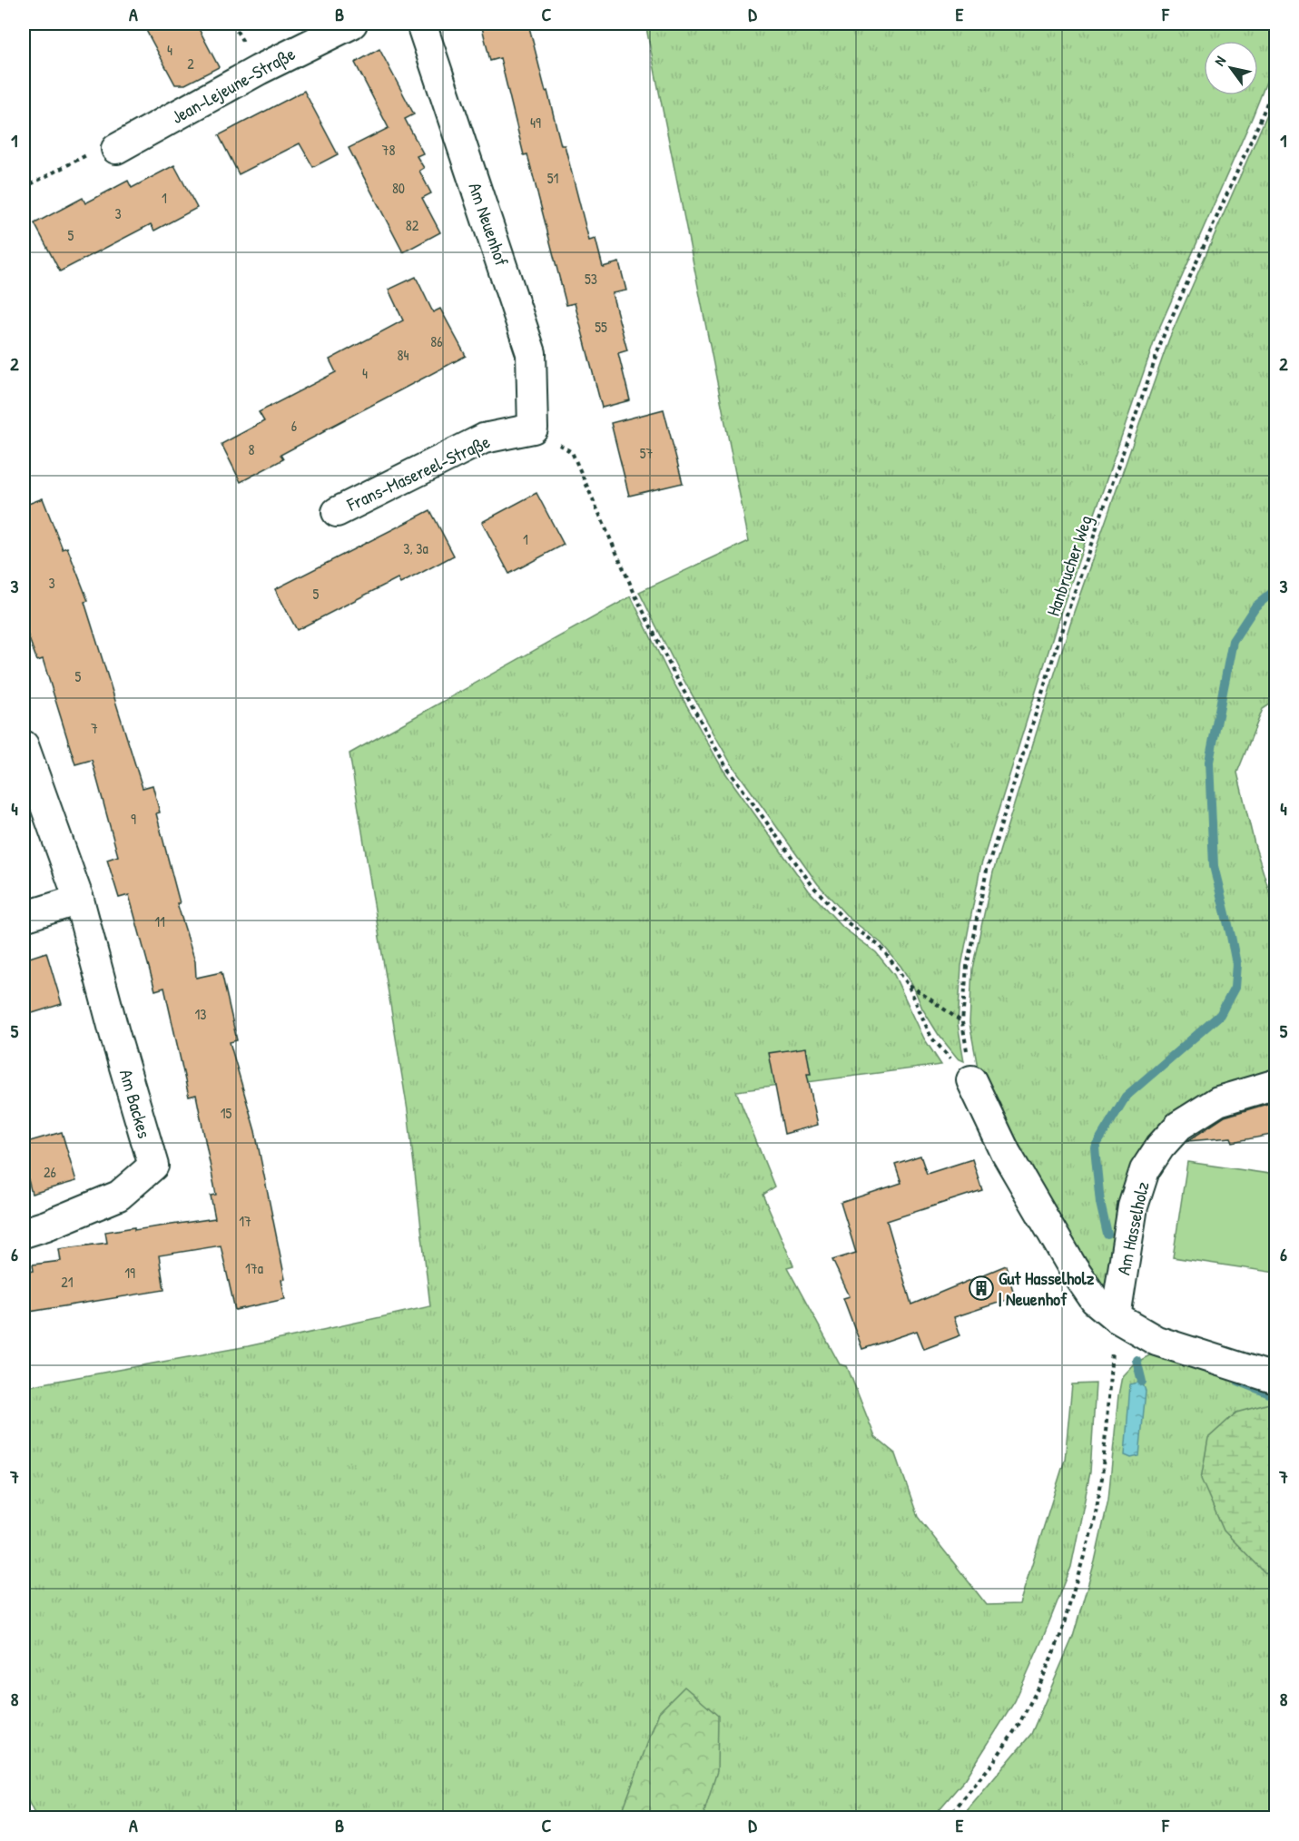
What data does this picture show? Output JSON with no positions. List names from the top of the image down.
{
  "streets": {
    "street": [
      "Jean-Lejeune-Straße",
      "Am Neuenhof",
      "Frans-Masereel-Straße",
      "Am Backes",
      "Am Hasselholz"
    ],
    "path": ["Hanbrucher Weg"]
  },
  "crossings": [
    ["Am Neuenhof", "Frans-Masereel-Straße"]
  ],
  "places": {
    "building": ["Gut Hasselholz | Neuenhof"]
  },
  "house_numbers": [
    "4",
    "2",
    "49",
    "78",
    "51",
    "80",
    "1",
    "3",
    "82",
    "5",
    "53",
    "55",
    "86",
    "84",
    "4",
    "6",
    "8",
    "57",
    "1",
    "3, 3a",
    "3",
    "5",
    "5",
    "7",
    "9",
    "11",
    "13",
    "15",
    "26",
    "17",
    "17a",
    "19",
    "21"
  ],
  "north": "top left",
  "grid": {
    "columns": [
      "A",
      "B",
      "C",
      "D",
      "E",
      "F"
    ],
    "rows": [
      "1",
      "2",
      "3",
      "4",
      "5",
      "6",
      "7",
      "8"
    ]
  }
}
